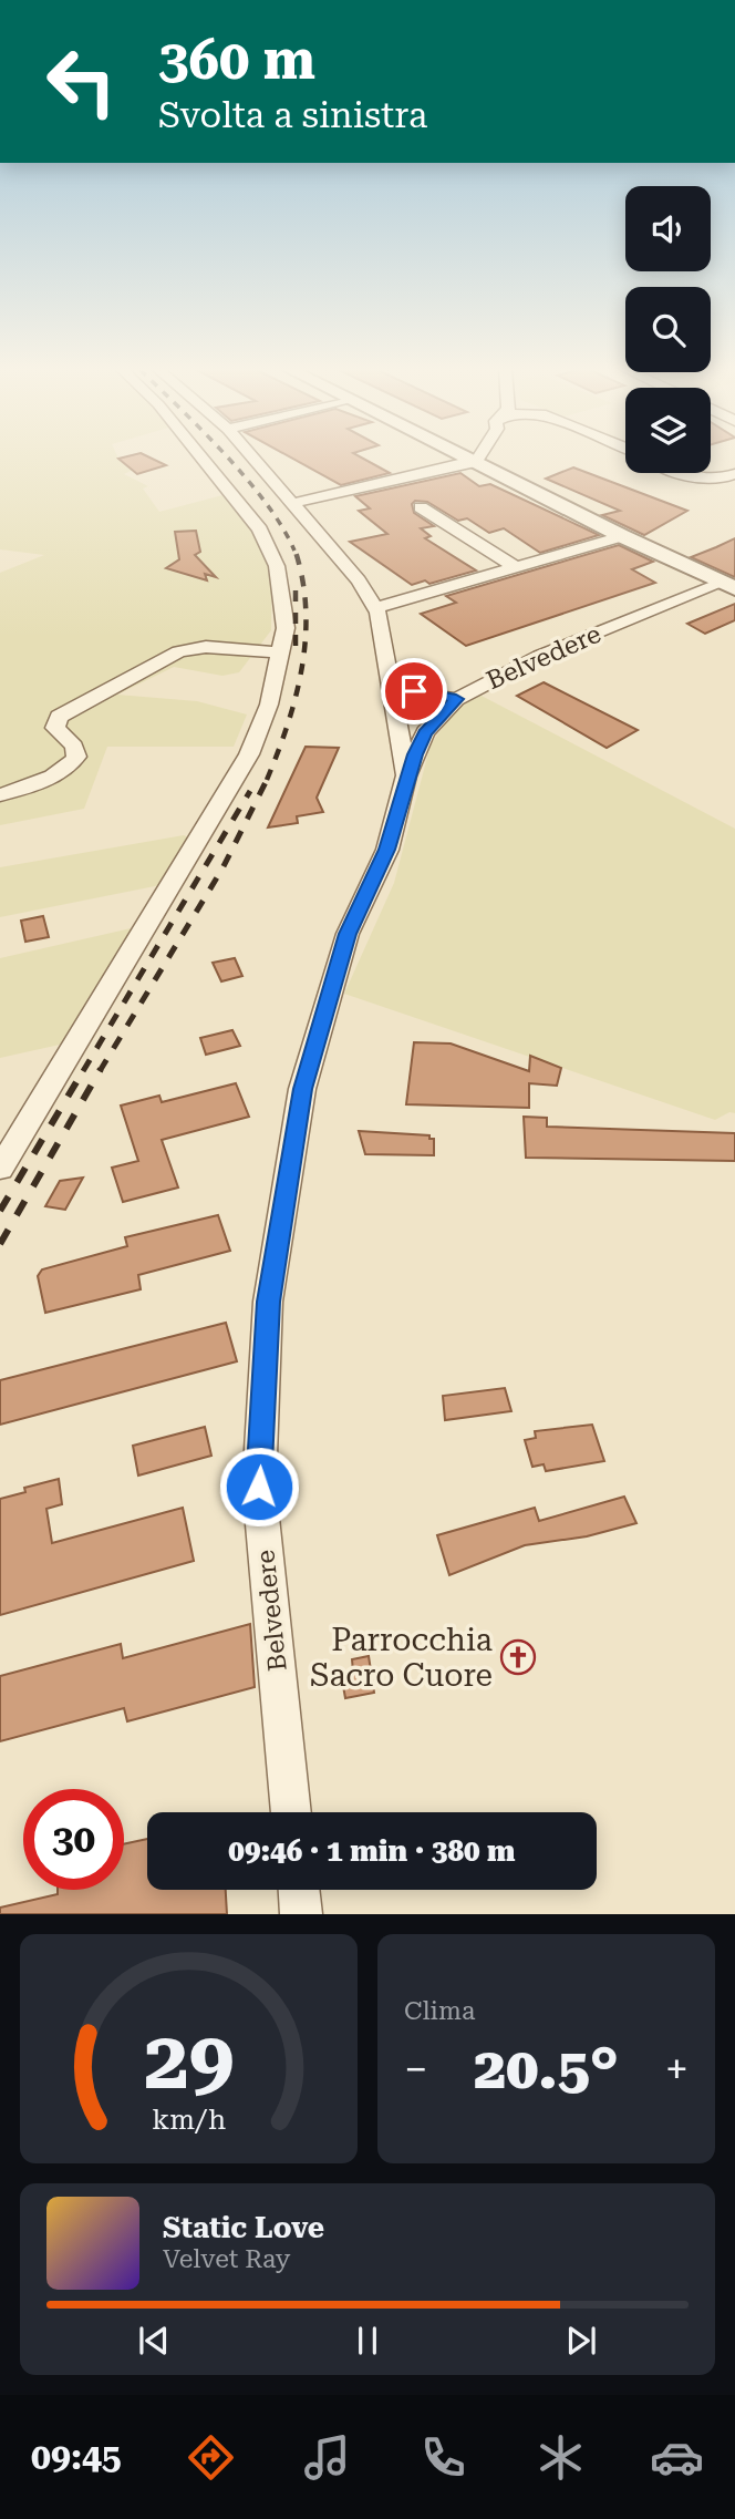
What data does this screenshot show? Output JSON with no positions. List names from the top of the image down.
{
  "streets": {
    "street": ["Belvedere"]
  },
  "places": {
    "church": ["Parrocchia Sacro Cuore"]
  },
  "page": {
    "turn": ["360 m", "Svolta a sinistra"],
    "limit": "30",
    "trip": "09:46 · 1 min · 380 m",
    "tile": "Clima",
    "heat": ["−", "20.5°", "+"],
    "song": ["Static Love", "Velvet Ray"],
    "tabs": "09:45",
    "gauge": ["29", "km/h"]
  }
}
